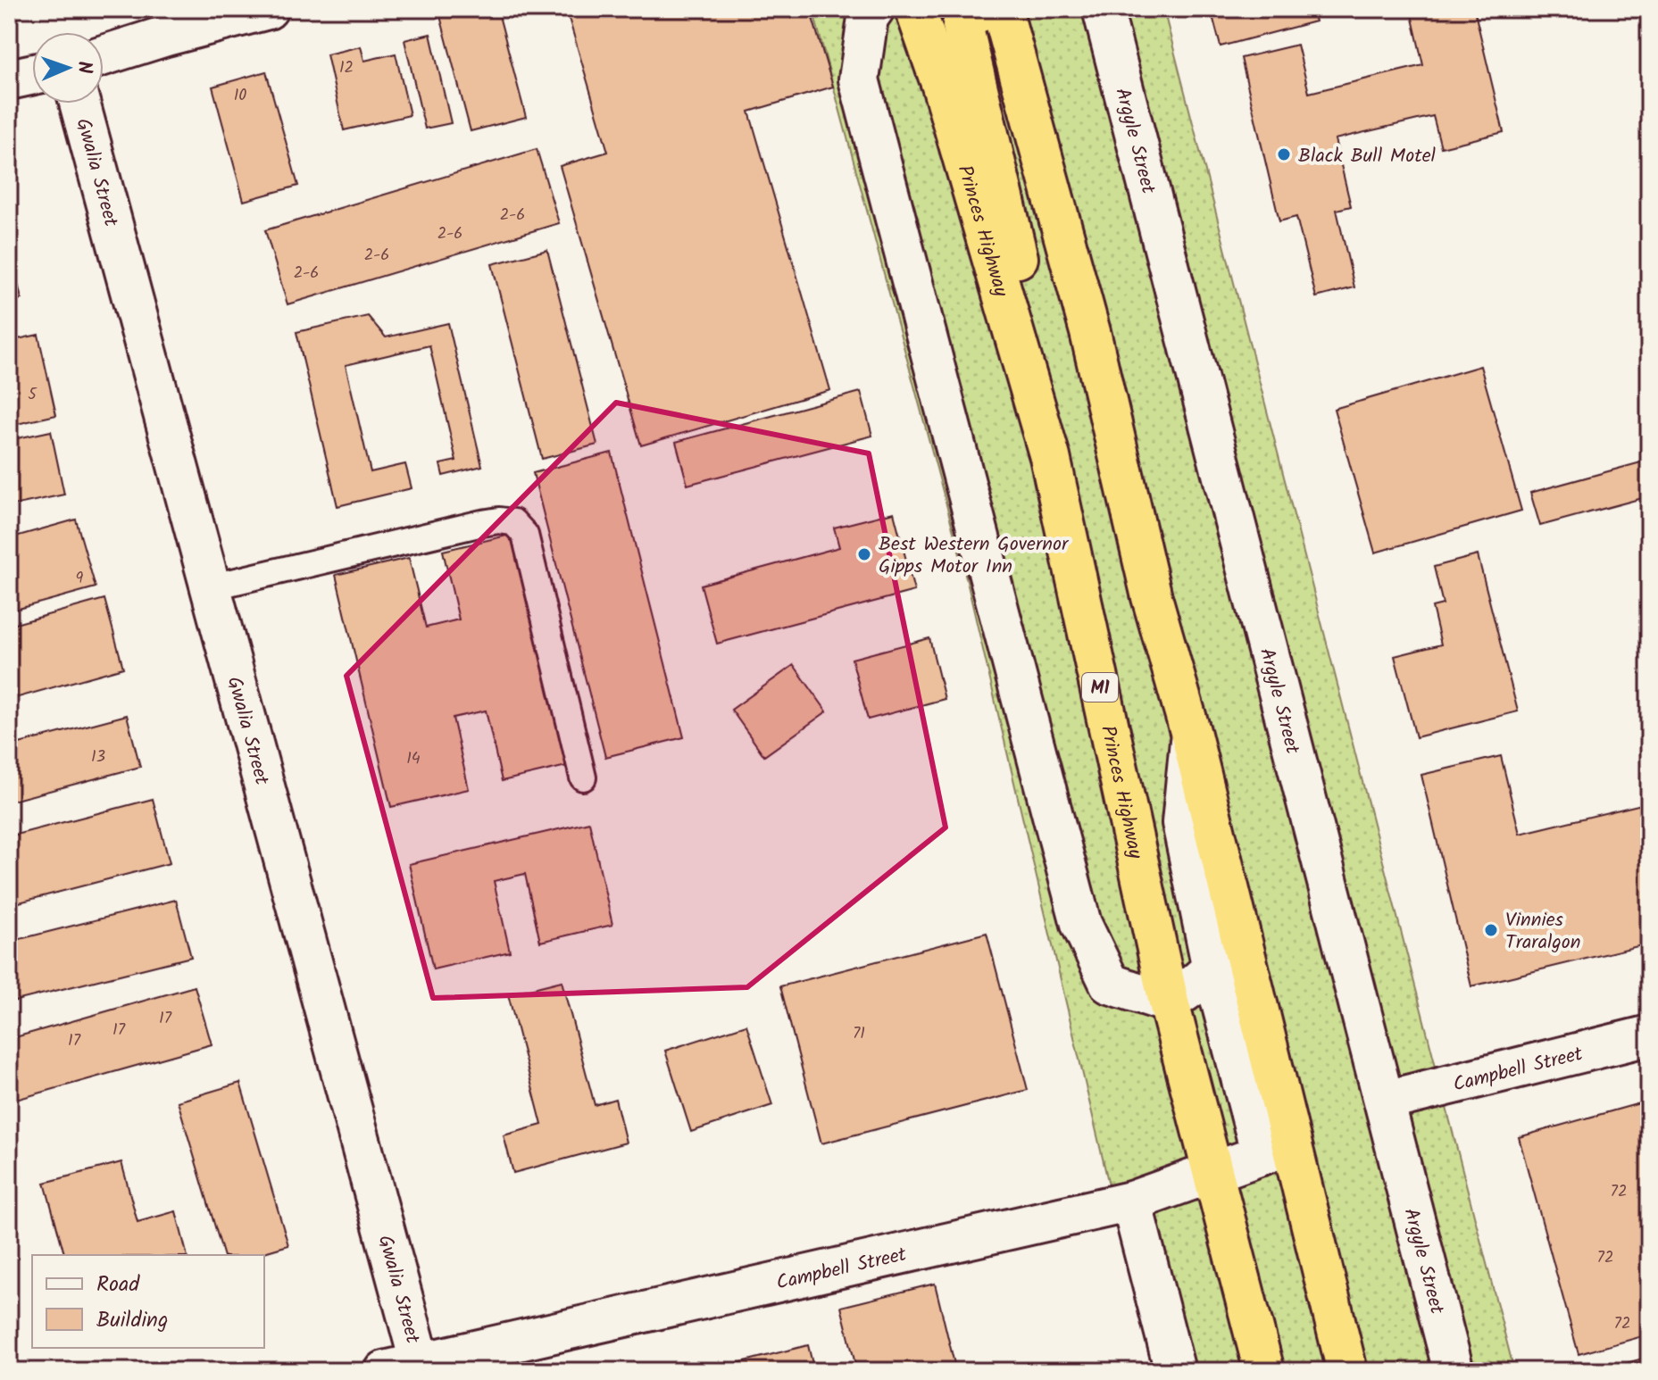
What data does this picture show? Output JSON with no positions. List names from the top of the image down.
{
  "streets": {
    "highway": ["Princes Highway", "M1"],
    "street": ["Argyle Street", "Gwalia Street", "Campbell Street"]
  },
  "crossings": [
    ["Argyle Street", "Campbell Street"],
    ["Gwalia Street", "Campbell Street"],
    ["Princes Highway", "Campbell Street"]
  ],
  "places": ["Black Bull Motel", "Best Western Governor Gipps Motor Inn", "Vinnies Traralgon"],
  "house_numbers": [
    "12",
    "10",
    "2-6",
    "2-6",
    "2-6",
    "2-6",
    "5",
    "9",
    "13",
    "14",
    "17",
    "17",
    "71",
    "17",
    "72",
    "72",
    "72"
  ],
  "legend": ["Road", "Building"],
  "north": "right"
}
